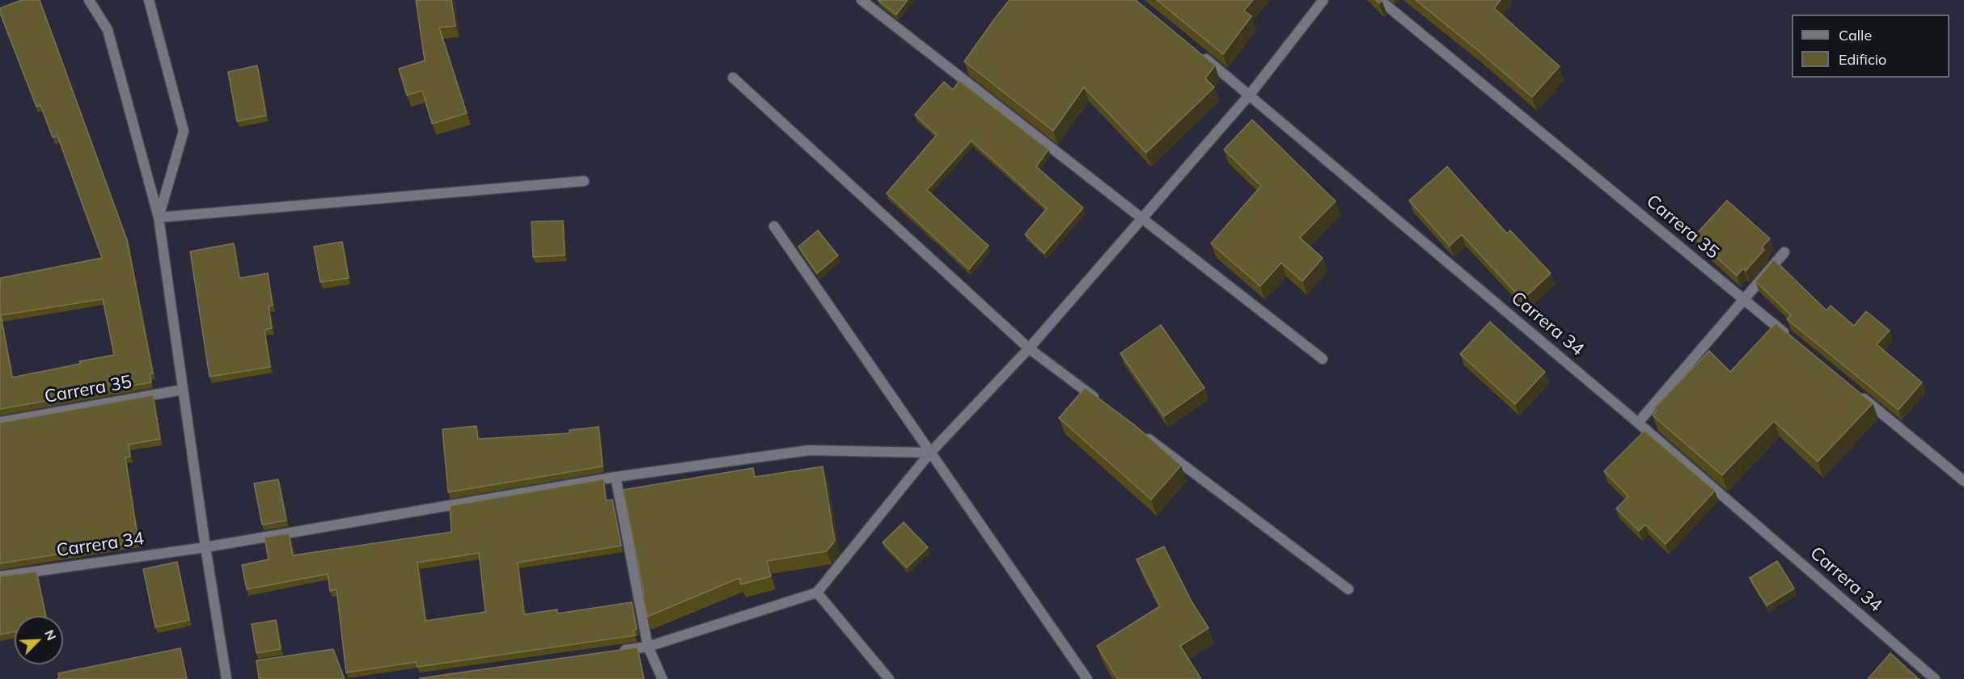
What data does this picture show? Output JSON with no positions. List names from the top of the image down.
{
  "streets": {
    "street": ["Carrera 35", "Carrera 34"]
  },
  "legend": ["Calle", "Edificio"],
  "north": "top right"
}
